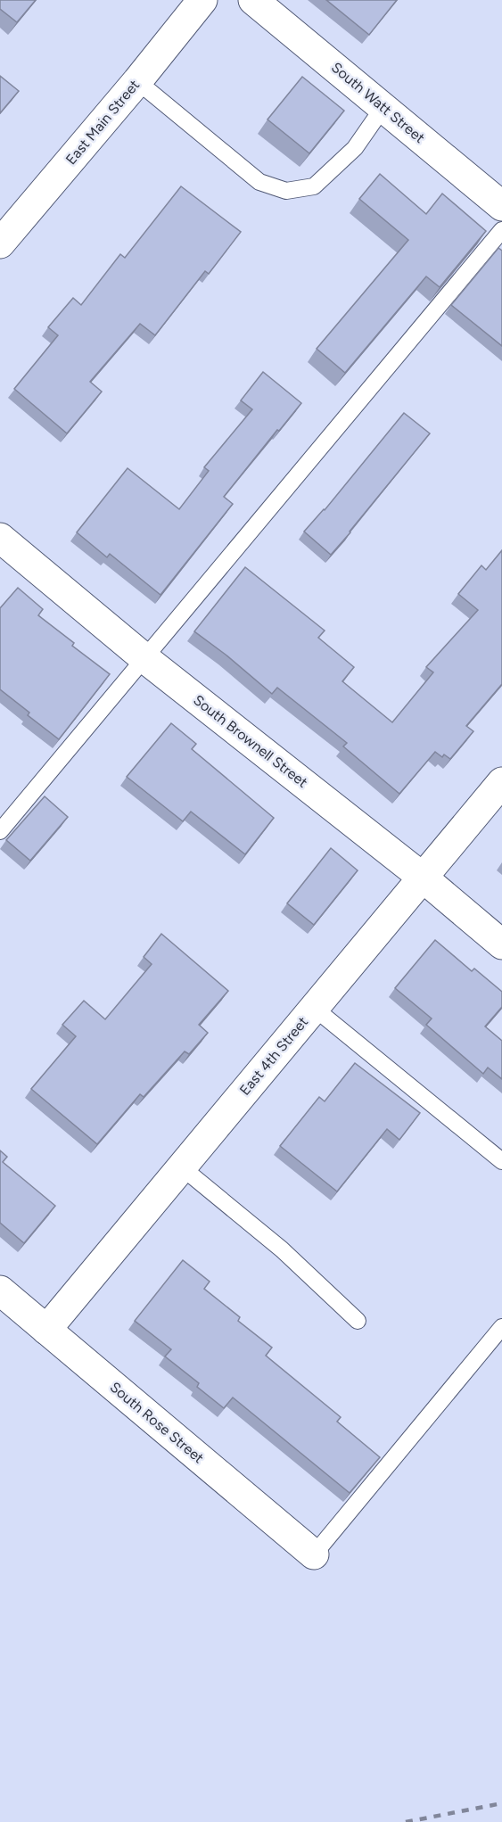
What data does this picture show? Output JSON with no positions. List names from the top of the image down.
{
  "streets": {
    "street": [
      "South Watt Street",
      "East Main Street",
      "South Brownell Street",
      "East 4th Street",
      "South Rose Street"
    ]
  },
  "crossings": [
    ["South Brownell Street", "East 4th Street"],
    ["East 4th Street", "South Rose Street"]
  ]
}
